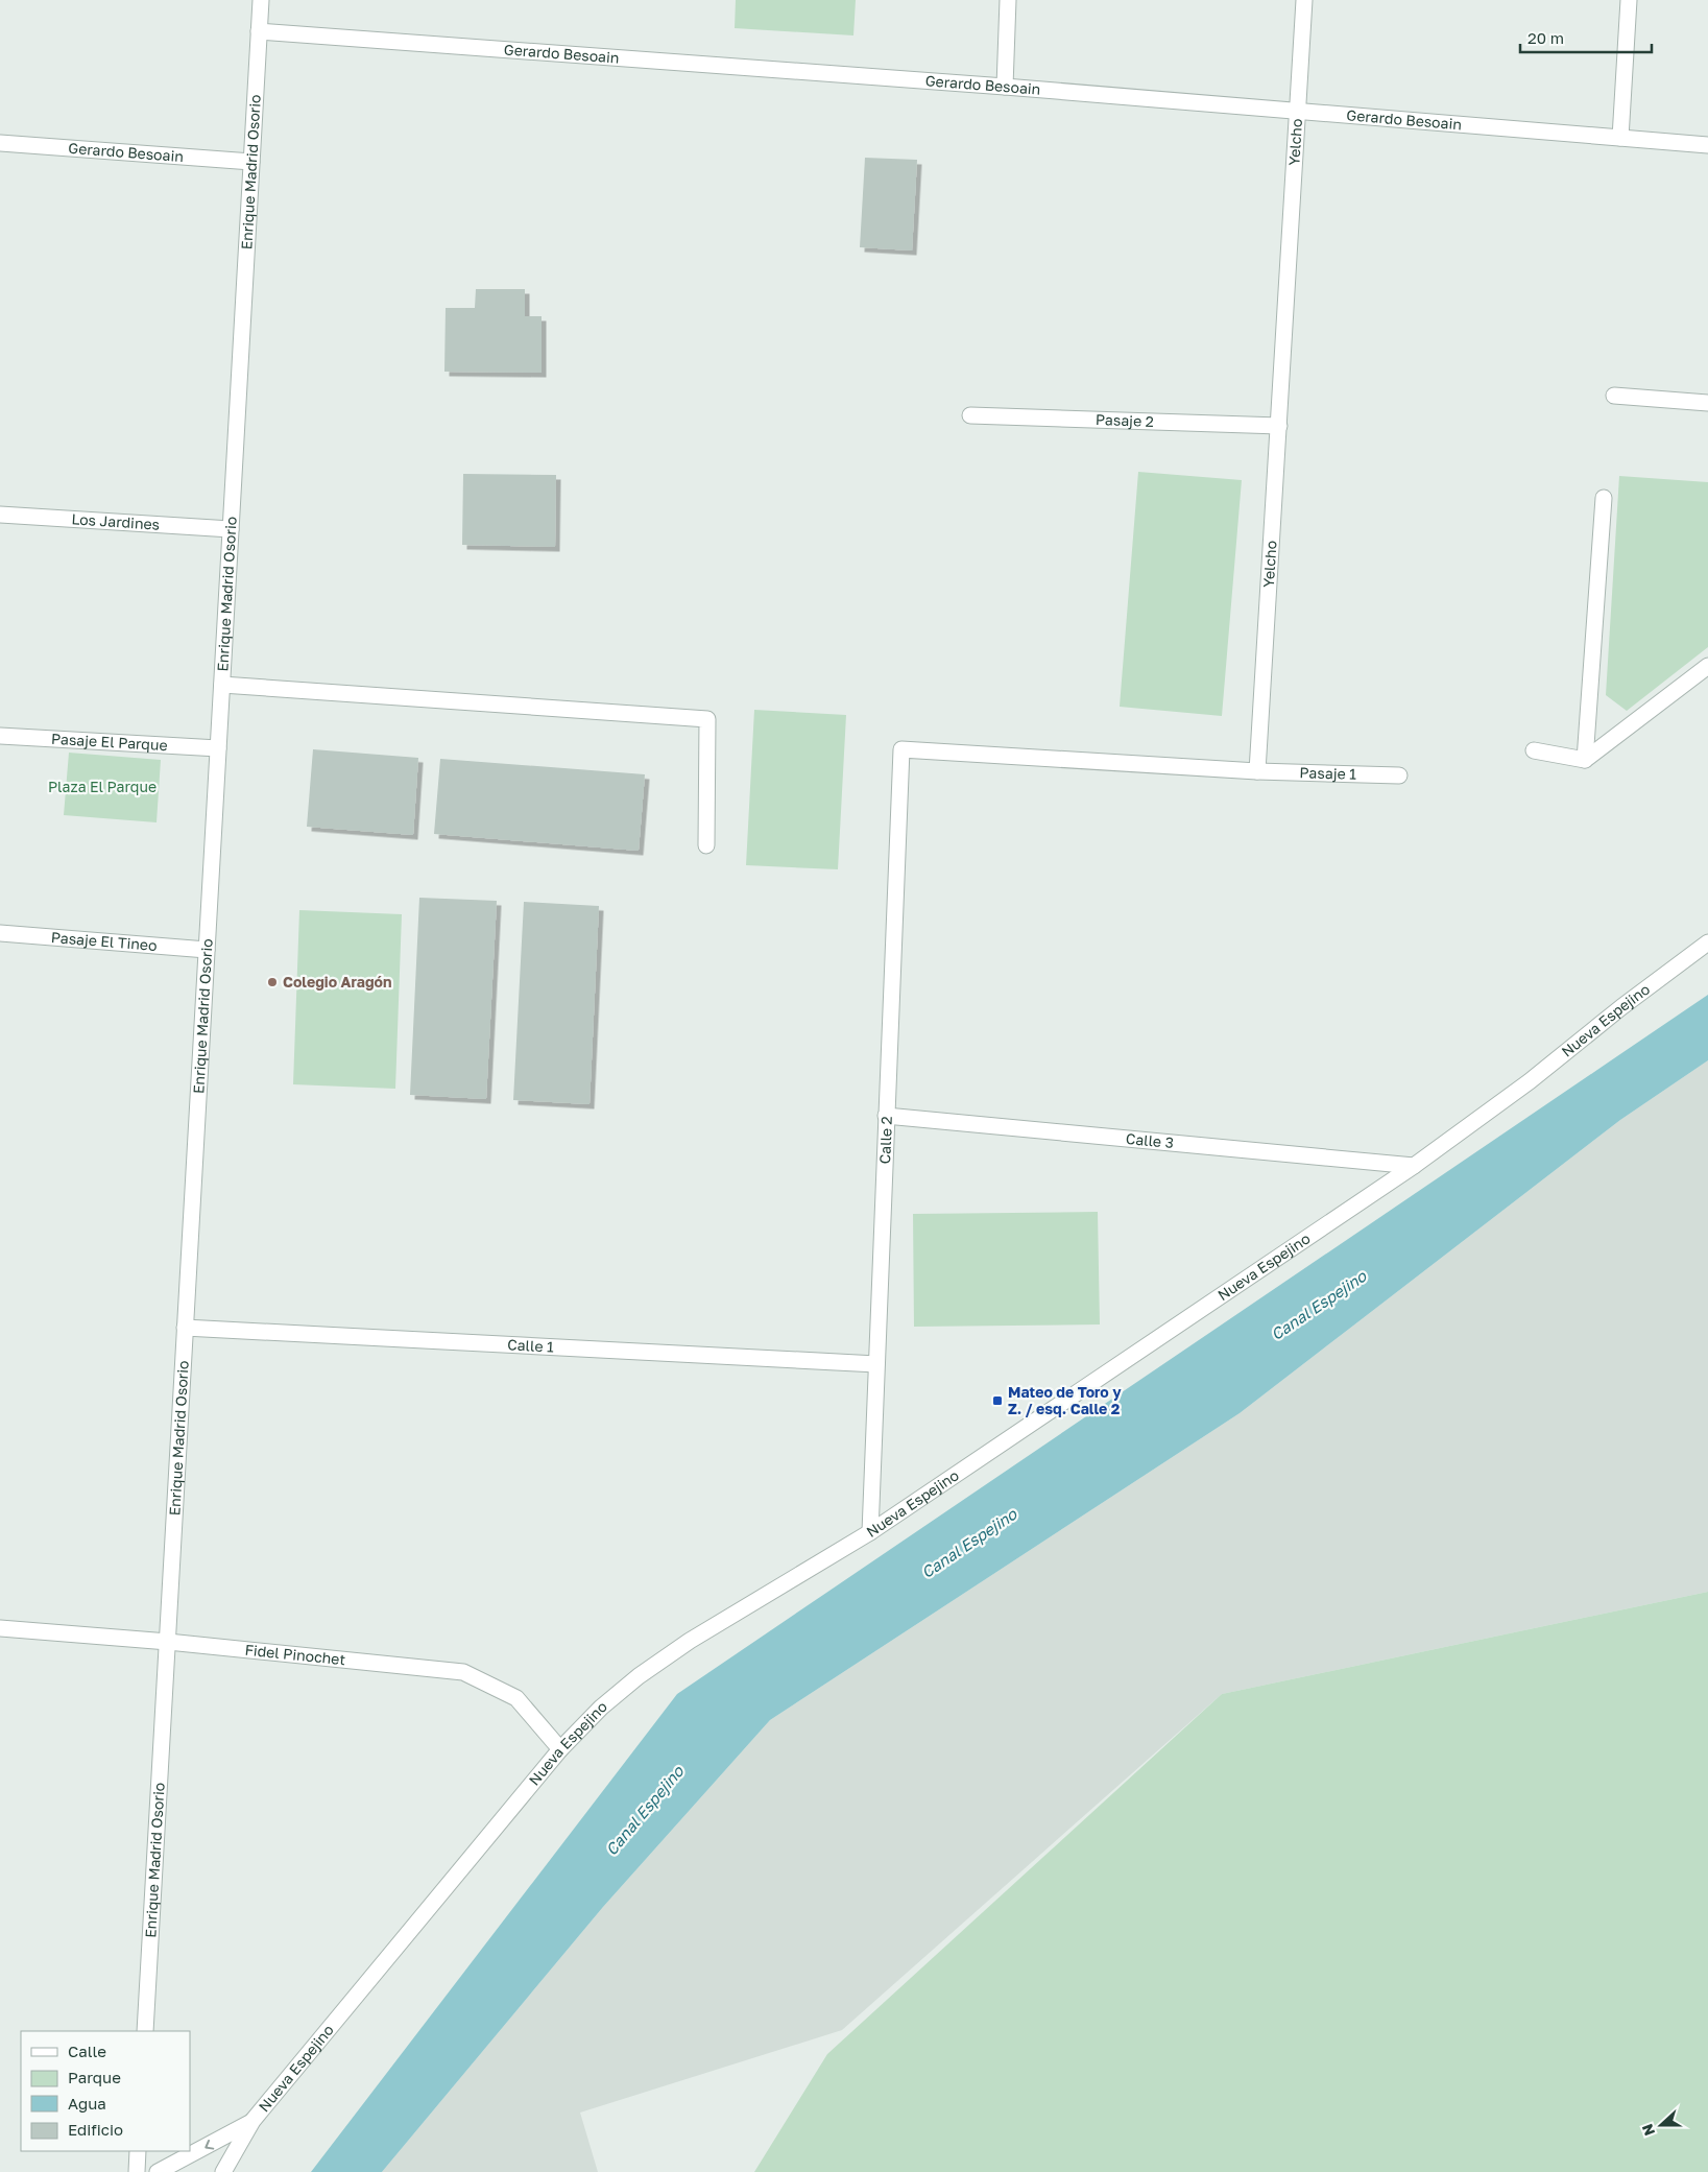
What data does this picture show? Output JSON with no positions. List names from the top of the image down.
{
  "streets": {
    "street": [
      "Gerardo Besoain",
      "Yelcho",
      "Enrique Madrid Osorio",
      "Pasaje 2",
      "Los Jardines",
      "Pasaje El Parque",
      "Pasaje 1",
      "Pasaje El Tineo",
      "Nueva Espejino",
      "Calle 2",
      "Calle 3",
      "Calle 1",
      "Fidel Pinochet"
    ]
  },
  "crossings": [
    ["Gerardo Besoain", "Yelcho"],
    ["Gerardo Besoain", "Enrique Madrid Osorio"],
    ["Yelcho", "Pasaje 2"],
    ["Yelcho", "Pasaje 1"],
    ["Yelcho", "Calle 2"],
    ["Enrique Madrid Osorio", "Los Jardines"],
    ["Enrique Madrid Osorio", "Pasaje El Parque"],
    ["Enrique Madrid Osorio", "Pasaje El Tineo"],
    ["Enrique Madrid Osorio", "Calle 1"],
    ["Enrique Madrid Osorio", "Fidel Pinochet"],
    ["Pasaje 1", "Calle 2"],
    ["Nueva Espejino", "Calle 2"],
    ["Nueva Espejino", "Calle 3"],
    ["Nueva Espejino", "Fidel Pinochet"],
    ["Calle 2", "Calle 3"],
    ["Calle 2", "Calle 1"]
  ],
  "water": ["Canal Espejino"],
  "parks": ["Plaza El Parque"],
  "places": {
    "other": ["Colegio Aragón"],
    "transit": ["Mateo de Toro y Z. / esq. Calle 2"]
  },
  "legend": [
    "Calle",
    "Parque",
    "Agua",
    "Edificio"
  ],
  "scale_bar": "20 m",
  "north": "left"
}
